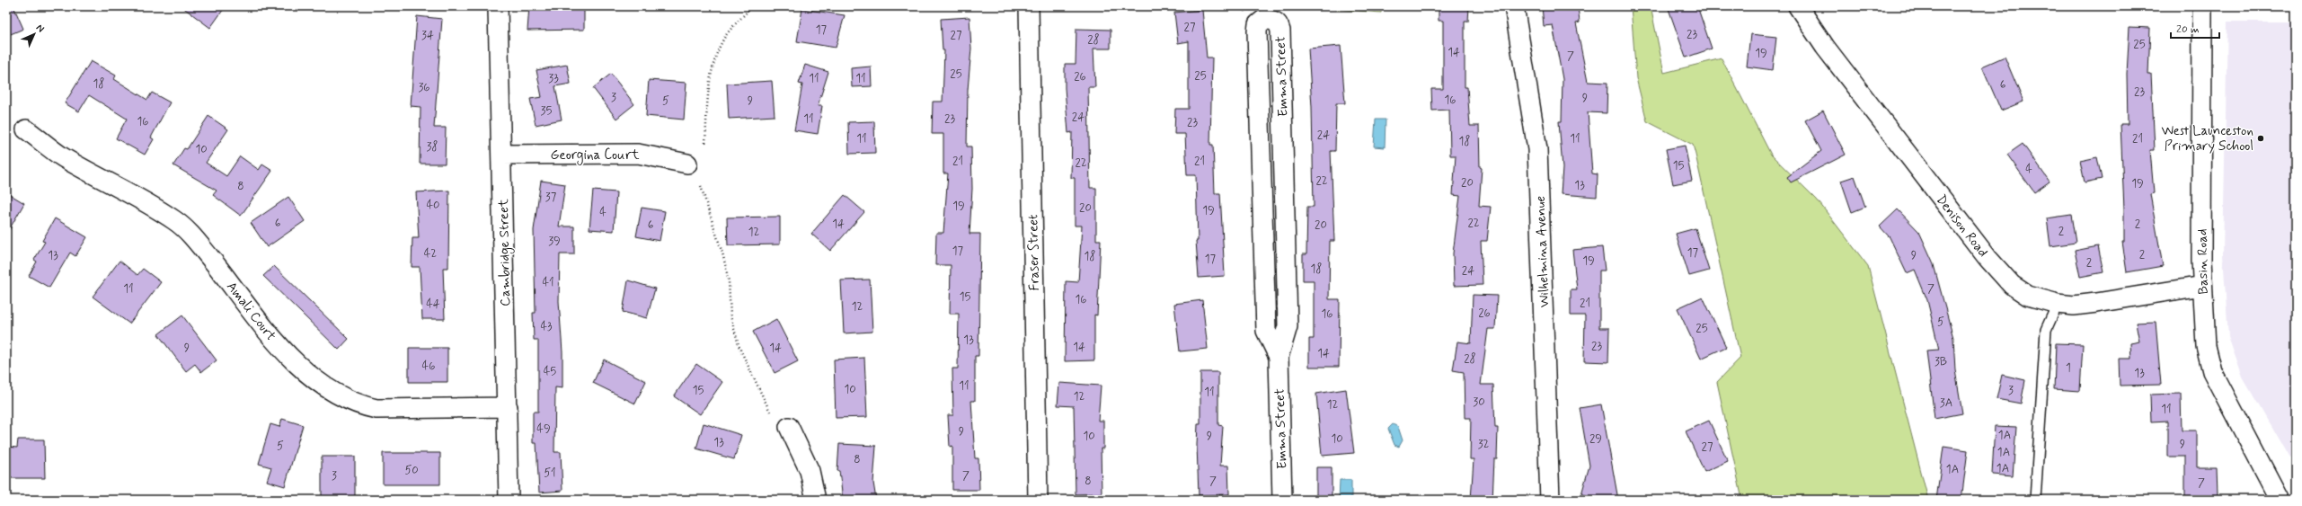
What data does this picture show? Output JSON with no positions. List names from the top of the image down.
{
  "streets": {
    "street": [
      "Emma Street",
      "Georgina Court",
      "Denison Road",
      "Wilhelmina Avenue",
      "Cambridge Street",
      "Fraser Street",
      "Basin Road",
      "Amali Court"
    ]
  },
  "crossings": [
    ["Georgina Court", "Cambridge Street"],
    ["Denison Road", "Basin Road"],
    ["Cambridge Street", "Amali Court"]
  ],
  "places": ["West Launceston Primary School"],
  "house_numbers": [
    "27",
    "17",
    "23",
    "34",
    "27",
    "28",
    "25",
    "14",
    "19",
    "7",
    "25",
    "25",
    "26",
    "33",
    "11",
    "11",
    "18",
    "6",
    "36",
    "23",
    "3",
    "9",
    "16",
    "5",
    "9",
    "35",
    "24",
    "11",
    "23",
    "16",
    "23",
    "24",
    "11",
    "11",
    "21",
    "18",
    "38",
    "10",
    "21",
    "21",
    "22",
    "15",
    "4",
    "22",
    "20",
    "19",
    "13",
    "8",
    "37",
    "40",
    "19",
    "20",
    "19",
    "4",
    "6",
    "22",
    "14",
    "2",
    "6",
    "20",
    "2",
    "12",
    "39",
    "17",
    "17",
    "42",
    "2",
    "13",
    "9",
    "18",
    "17",
    "19",
    "2",
    "18",
    "24",
    "41",
    "11",
    "7",
    "15",
    "16",
    "21",
    "44",
    "12",
    "26",
    "16",
    "5",
    "43",
    "25",
    "13",
    "23",
    "14",
    "9",
    "14",
    "14",
    "28",
    "3B",
    "46",
    "1",
    "45",
    "13",
    "11",
    "10",
    "15",
    "3",
    "11",
    "12",
    "30",
    "3A",
    "12",
    "11",
    "49",
    "9",
    "1A",
    "10",
    "9",
    "10",
    "29",
    "13",
    "32",
    "9",
    "5",
    "27",
    "1A",
    "8",
    "1A",
    "1A",
    "50",
    "51",
    "3",
    "7",
    "8",
    "7",
    "7"
  ],
  "scale_bar": "20 m",
  "north": "top right"
}
